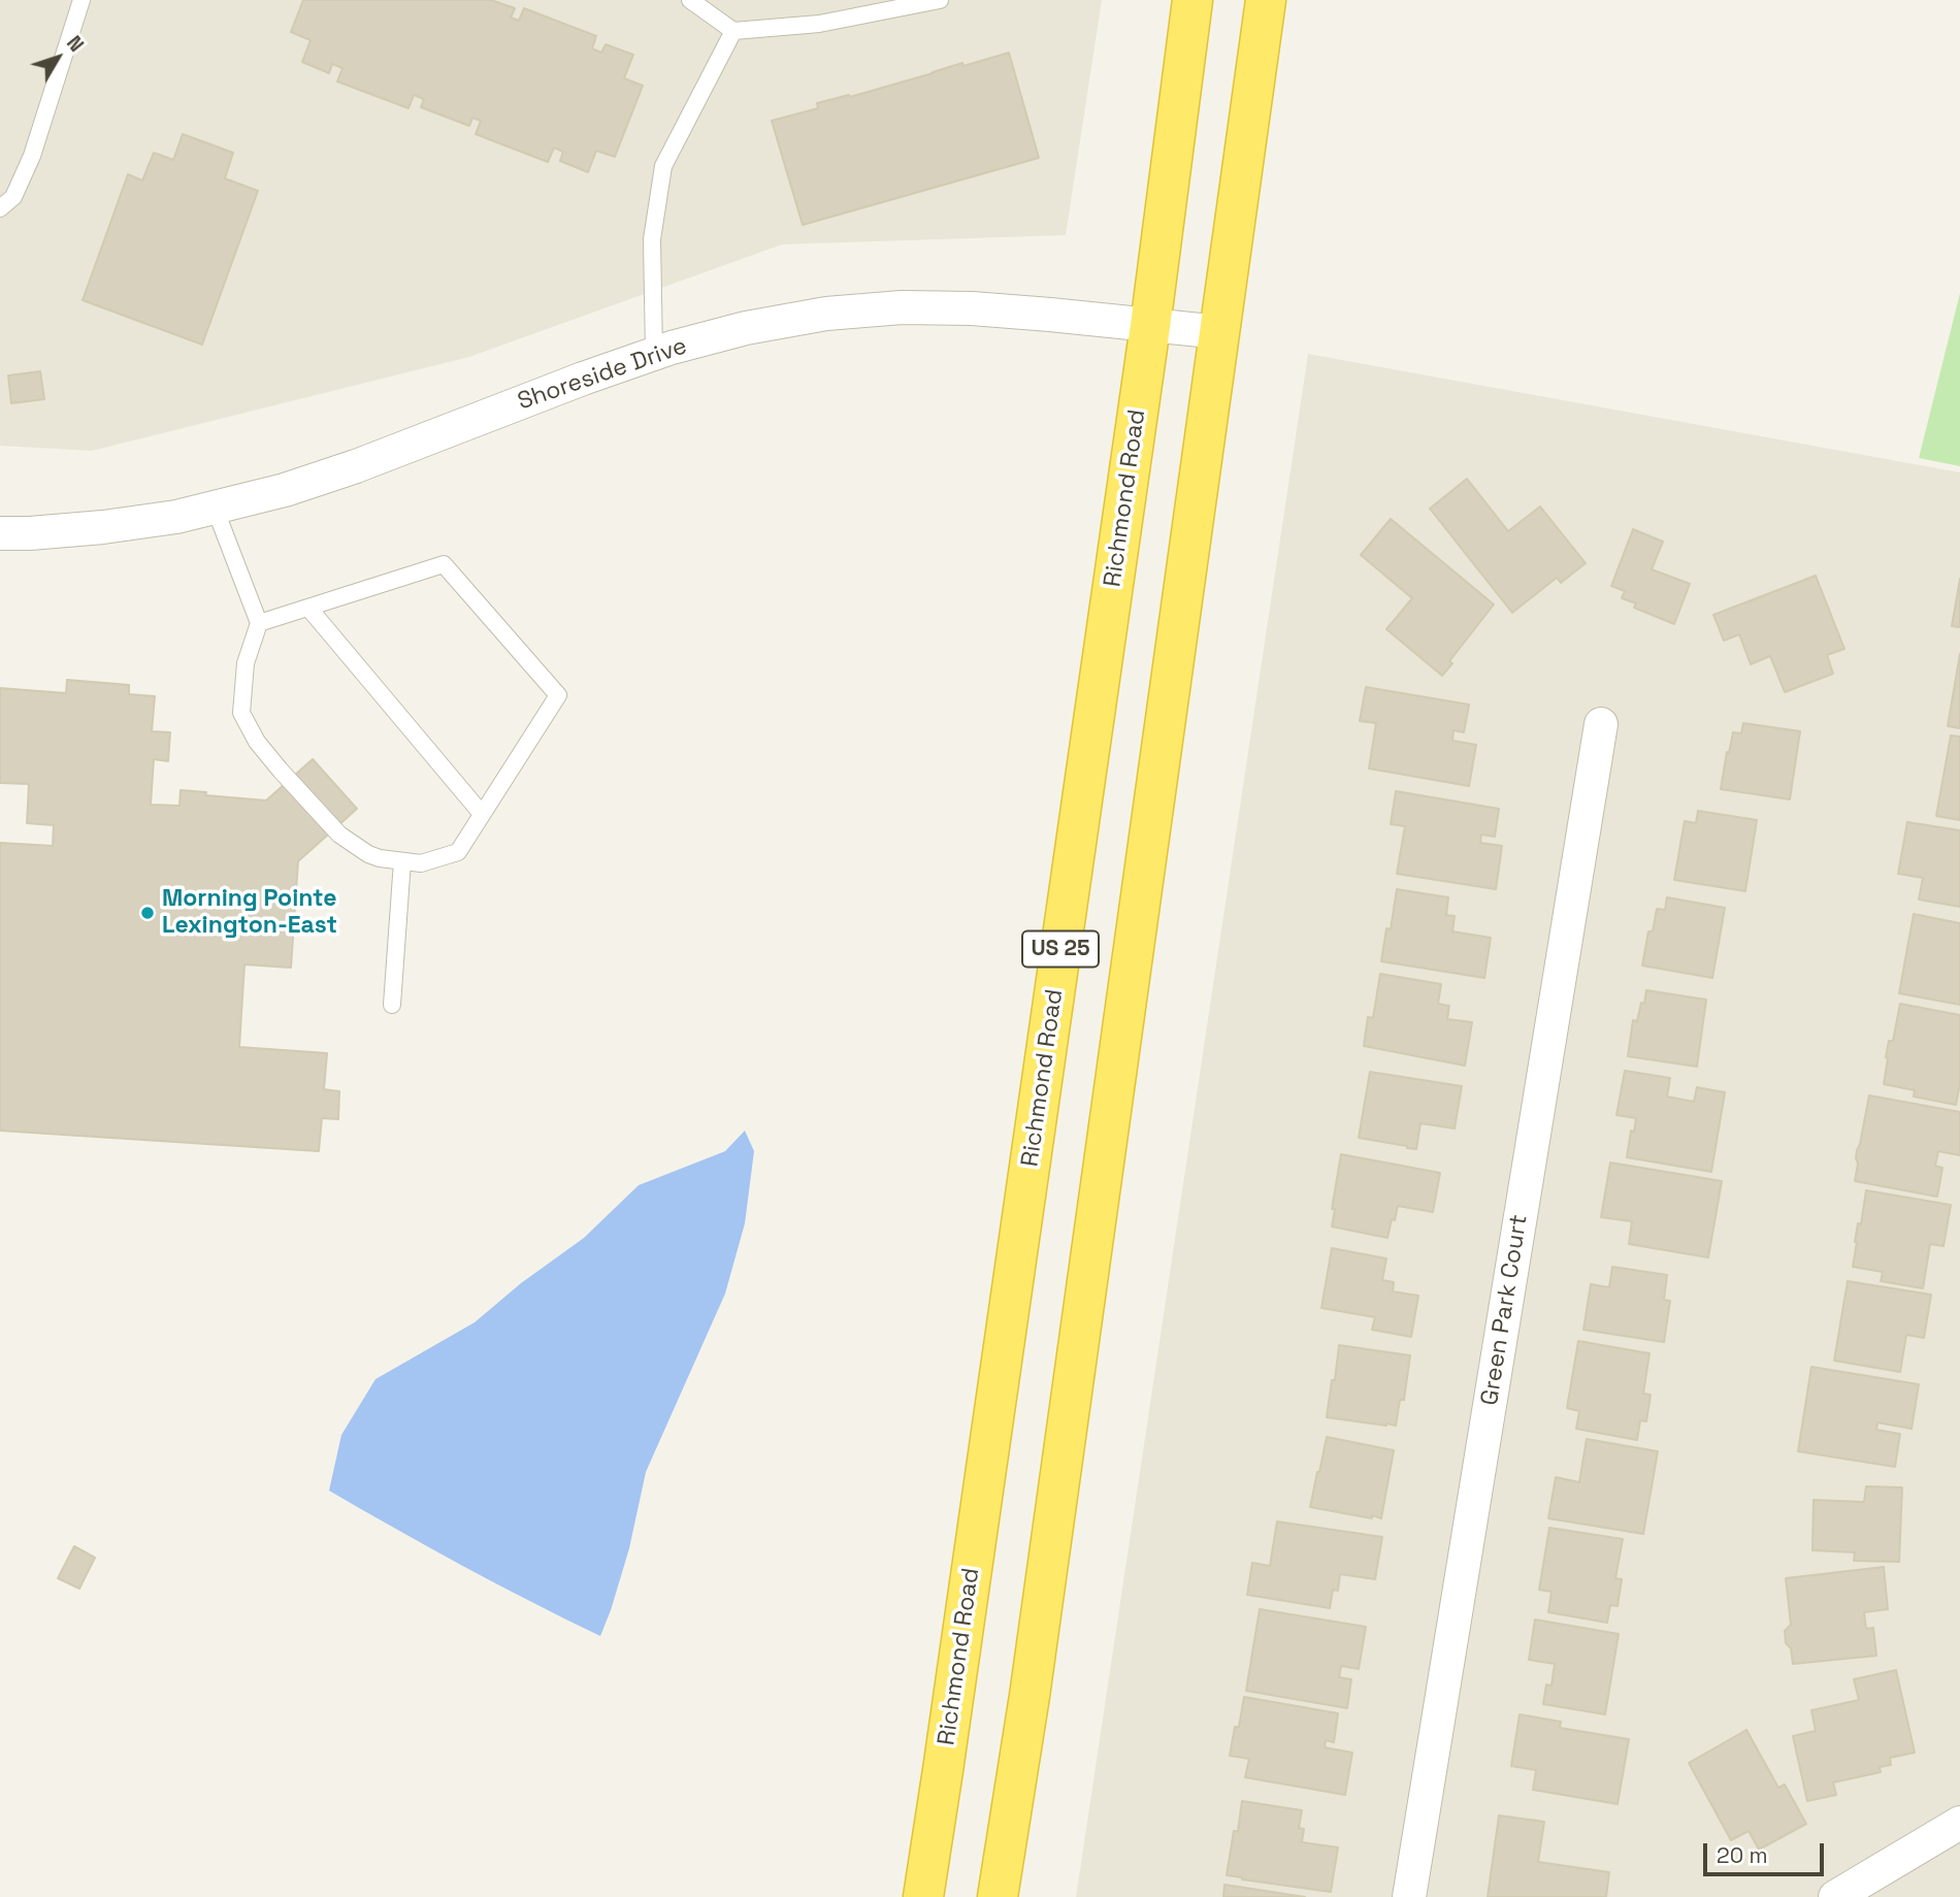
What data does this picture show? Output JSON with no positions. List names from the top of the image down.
{
  "streets": {
    "highway": ["Richmond Road", "US 25"],
    "street": ["Shoreside Drive", "Green Park Court"]
  },
  "crossings": [
    ["Shoreside Drive", "Richmond Road"],
    ["Shoreside Drive", "US 25"]
  ],
  "places": ["Morning Pointe Lexington-East"],
  "scale_bar": "20 m",
  "north": "top right"
}
